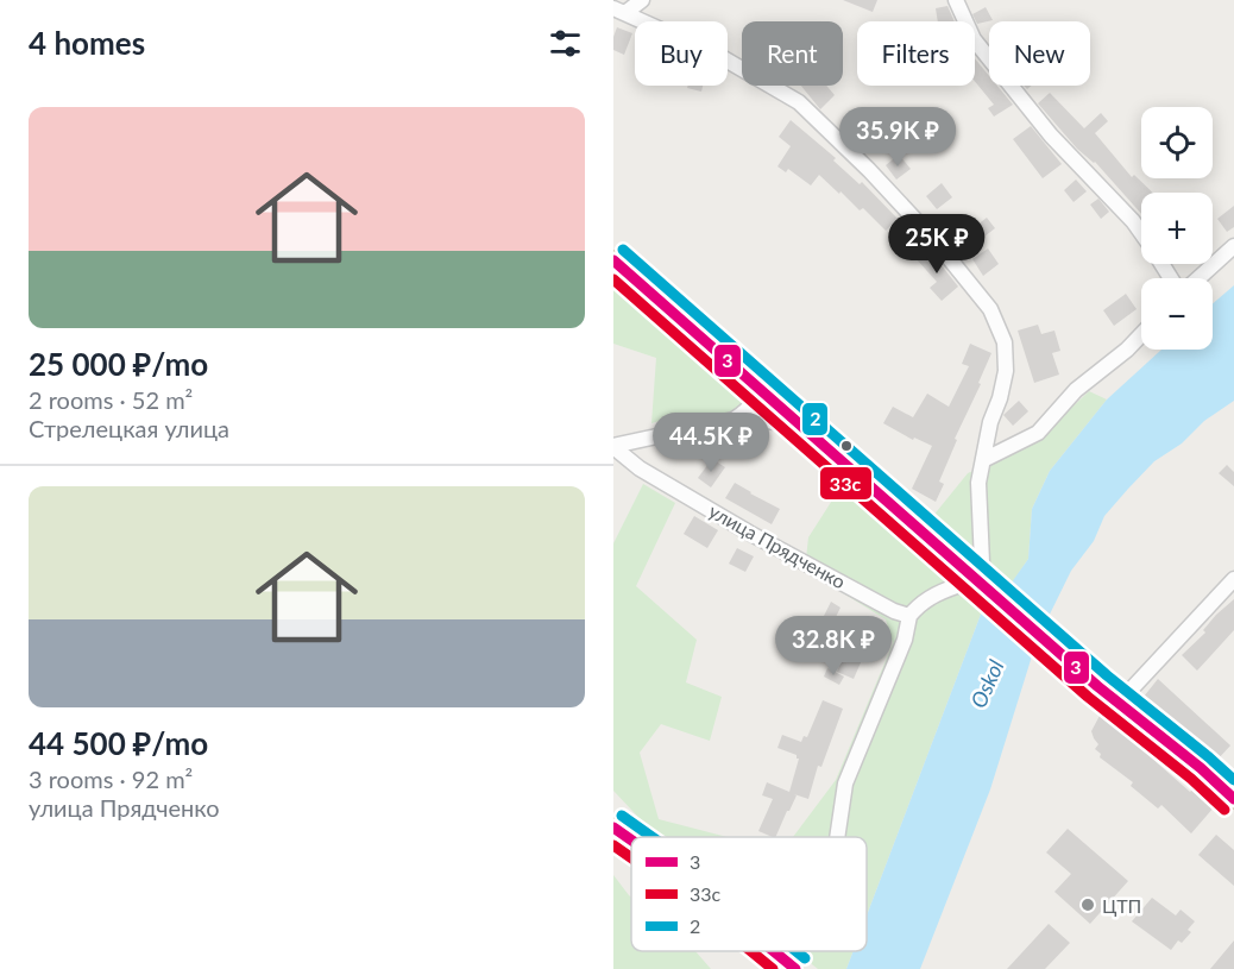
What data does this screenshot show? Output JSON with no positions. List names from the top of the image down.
{
  "streets": {
    "main road": ["улица Прядченко"]
  },
  "water": ["Oskol"],
  "places": ["ЦТП"],
  "lines": ["transit line 2", "transit line 3", "transit line 33с"],
  "legend": ["3", "33с", "2"],
  "page": {
    "heading": "4 homes",
    "chip": [
      "Buy",
      "Rent",
      "Filters",
      "New"
    ],
    "list": [
      {
        "name": "25 000 ₽/mo",
        "note": "2 rooms · 52 m² · Стрелецкая улица"
      },
      {
        "name": "44 500 ₽/mo",
        "note": "3 rooms · 92 m² · улица Прядченко"
      }
    ],
    "map_buttons": ["+", "−"],
    "price": [
      "35.9K ₽",
      "25K ₽",
      "44.5K ₽",
      "32.8K ₽"
    ]
  }
}
